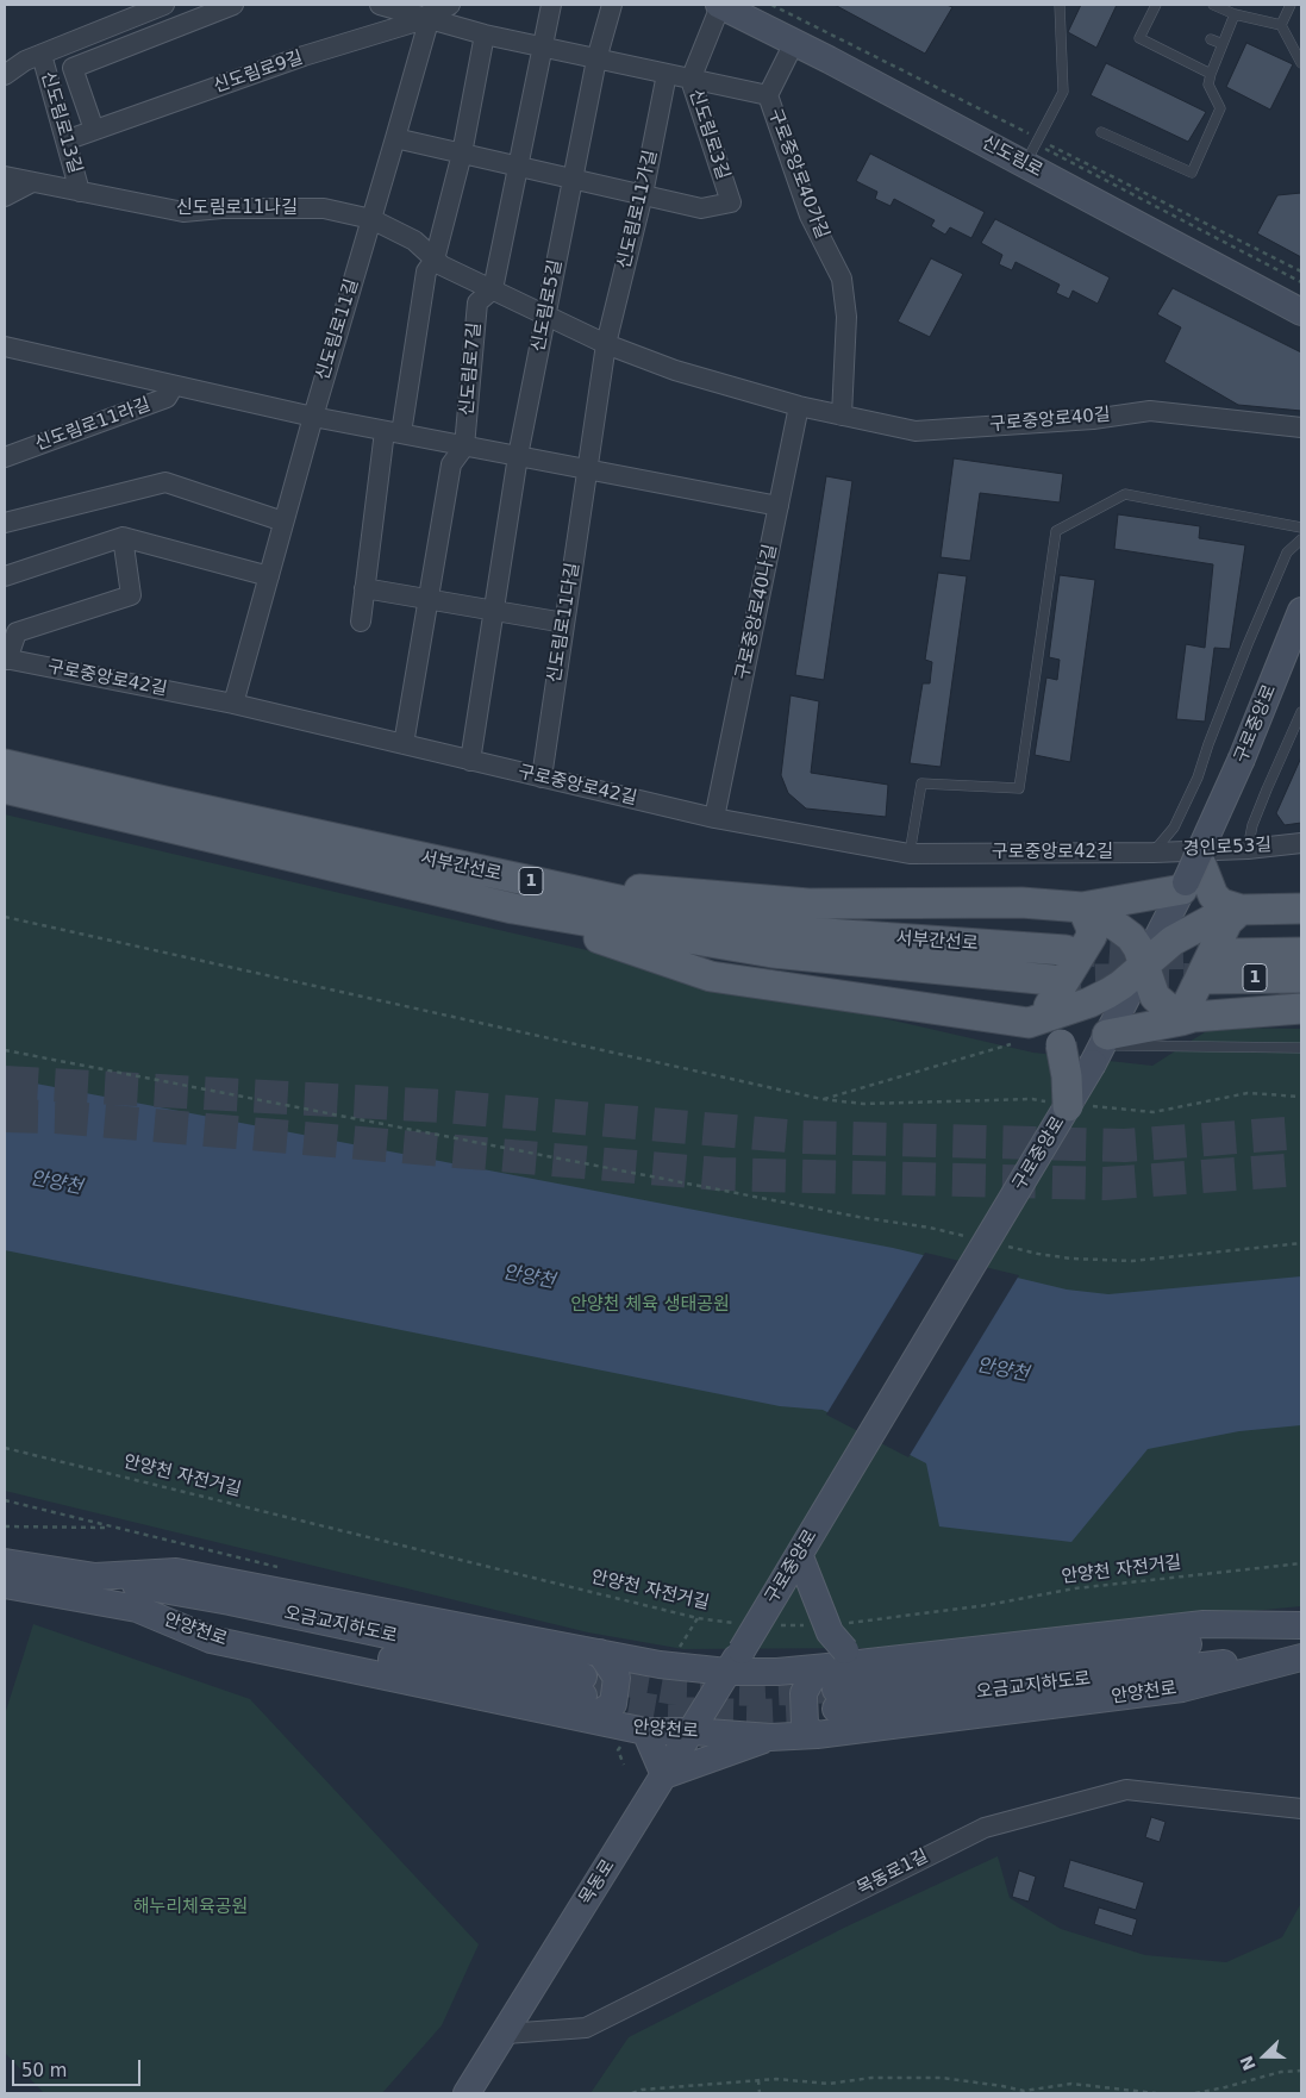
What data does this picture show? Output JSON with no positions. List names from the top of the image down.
{
  "streets": {
    "main road": [
      "신도림로",
      "구로중앙로",
      "서부간선로",
      "1",
      "오금교지하도로",
      "안양천로",
      "목동로"
    ],
    "street": [
      "신도림로9길",
      "신도림로13길",
      "신도림로3길",
      "구로중앙로40가길",
      "신도림로11나길",
      "신도림로11가길",
      "신도림로5길",
      "신도림로11길",
      "신도림로7길",
      "구로중앙로40길",
      "신도림로11라길",
      "구로중앙로40나길",
      "신도림로11다길",
      "구로중앙로42길",
      "경인로53길",
      "목동로1길"
    ],
    "path": ["안양천 자전거길"]
  },
  "crossings": [
    ["신도림로9길", "신도림로13길"],
    ["신도림로9길", "신도림로11길"],
    ["신도림로13길", "신도림로11나길"],
    ["신도림로3길", "신도림로"],
    ["신도림로3길", "신도림로11가길"],
    ["신도림로", "구로중앙로40가길"],
    ["구로중앙로40가길", "구로중앙로40길"],
    ["신도림로11나길", "신도림로11길"],
    ["신도림로11가길", "신도림로11다길"],
    ["신도림로5길", "구로중앙로42길"],
    ["신도림로11길", "신도림로11라길"],
    ["신도림로11길", "구로중앙로42길"],
    ["신도림로7길", "구로중앙로42길"],
    ["구로중앙로40길", "구로중앙로40나길"],
    ["구로중앙로40나길", "구로중앙로42길"],
    ["신도림로11다길", "구로중앙로42길"],
    ["구로중앙로42길", "경인로53길"],
    ["구로중앙로", "목동로"],
    ["오금교지하도로", "안양천로"],
    ["안양천로", "목동로"],
    ["목동로1길", "목동로"]
  ],
  "water": ["안양천"],
  "parks": ["안양천 체육 생태공원", "해누리체육공원"],
  "scale_bar": "50 m",
  "north": "left"
}
